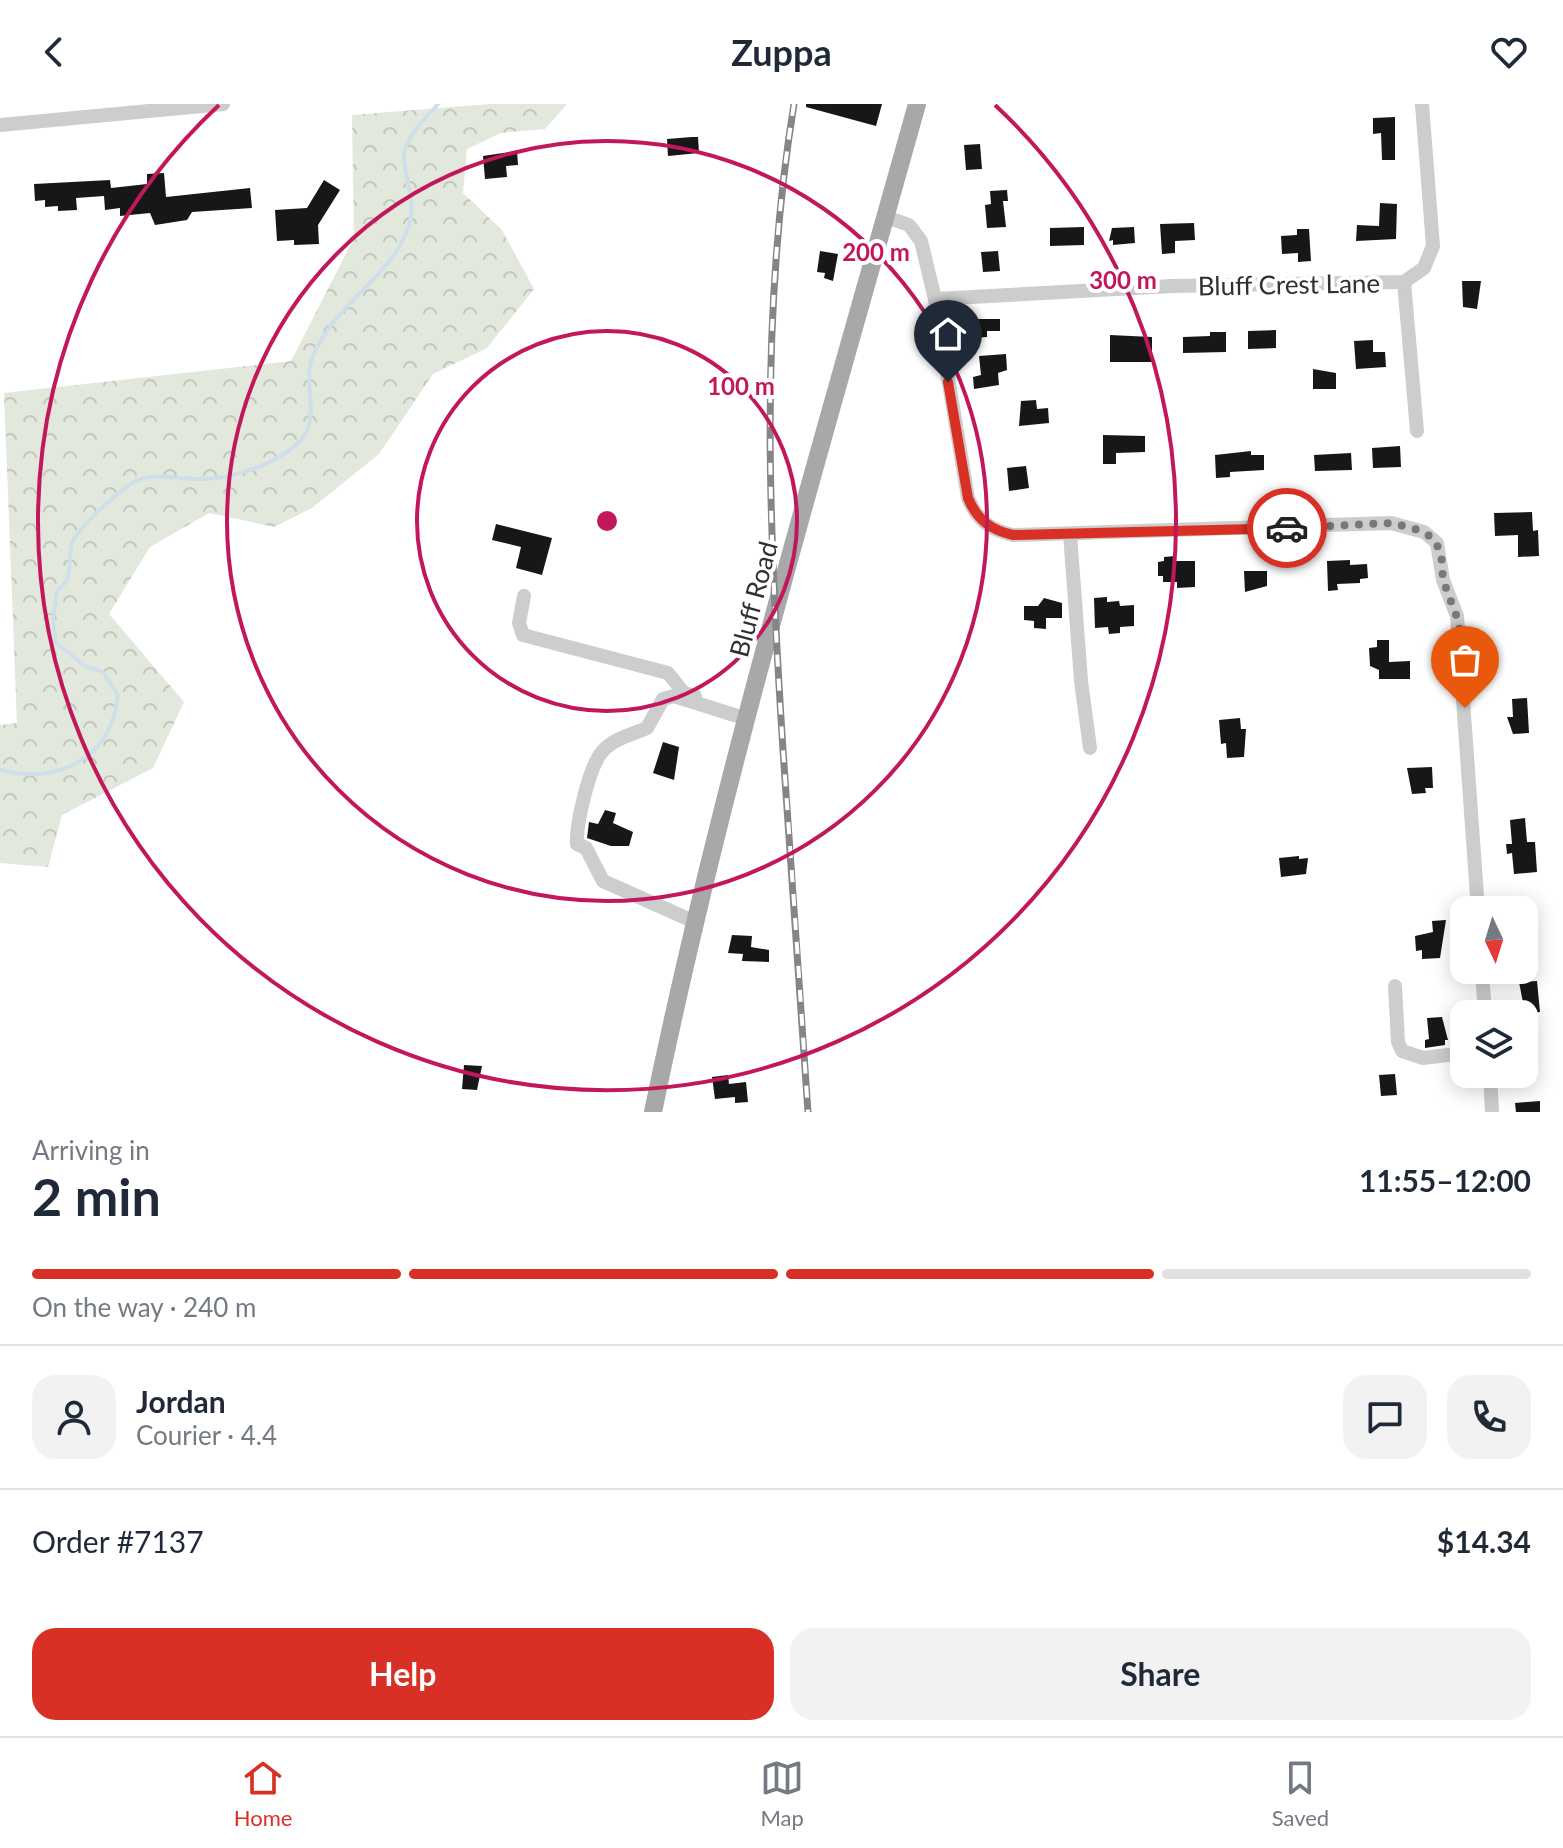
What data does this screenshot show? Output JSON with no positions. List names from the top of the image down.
{
  "streets": {
    "main road": ["Bluff Road"],
    "street": ["Bluff Crest Lane"]
  },
  "north": "bottom",
  "page": {
    "header": "Zuppa",
    "heading": ["2 min", "Arriving in", "11:55–12:00"],
    "panel": [
      "Jordan",
      "Courier · 4.4",
      "Order #7137",
      "$14.34"
    ],
    "bar": "On the way · 240 m",
    "buttons": ["Help", "Share"],
    "tabs": ["Home", "Map", "Saved"]
  },
  "rings": ["200 m", "300 m", "100 m"]
}
